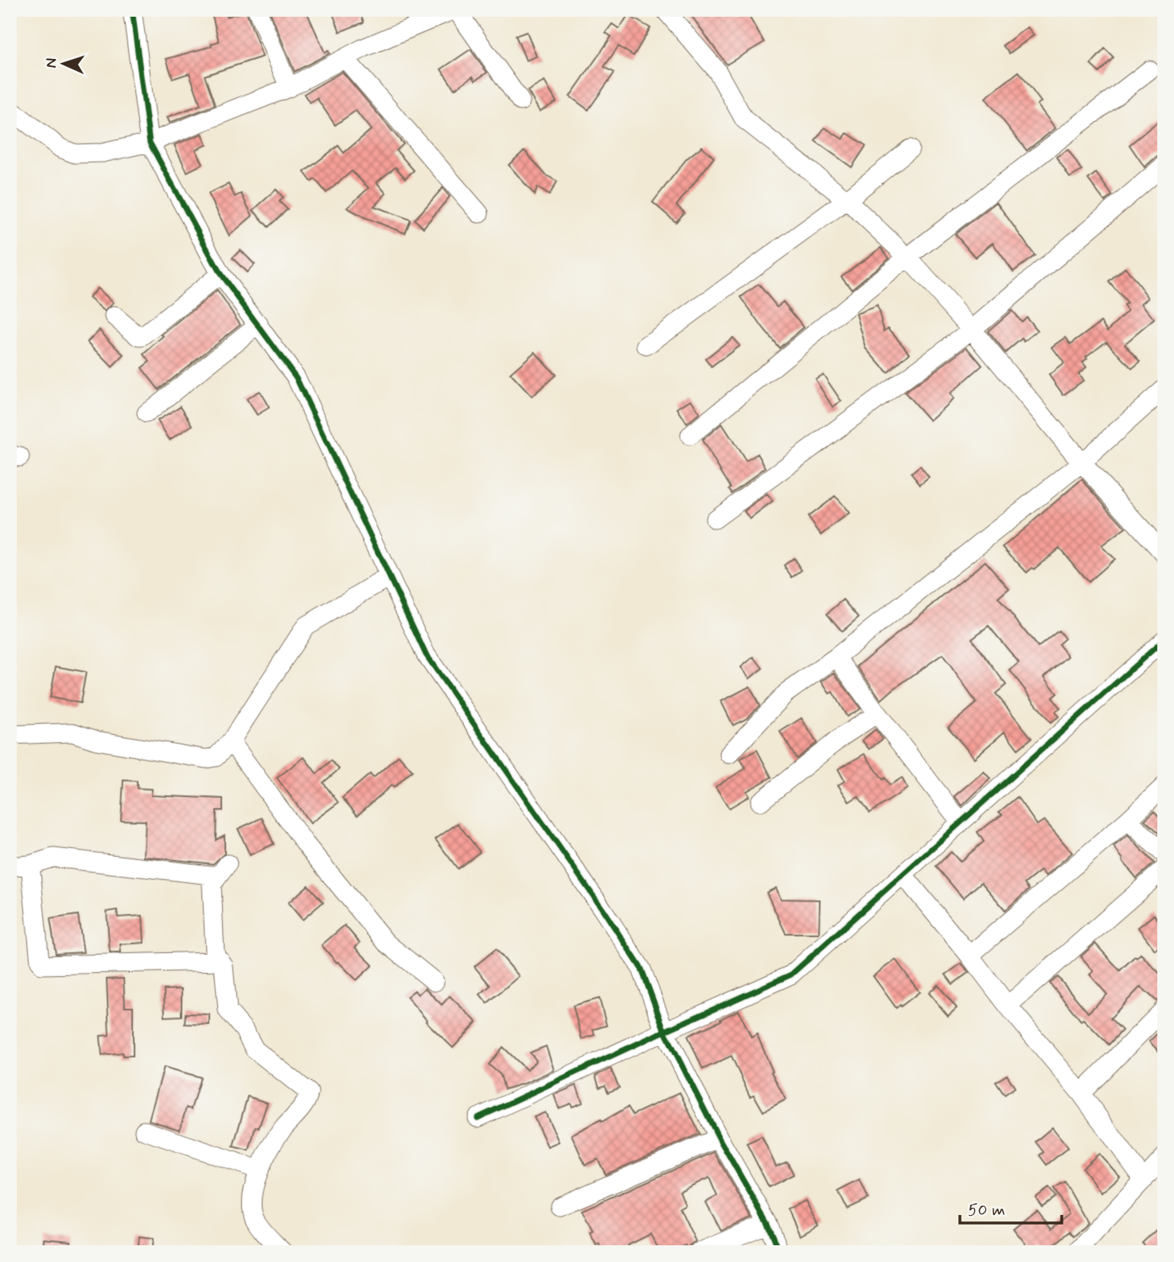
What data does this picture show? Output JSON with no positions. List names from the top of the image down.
{
  "scale_bar": "50 m",
  "north": "left"
}
